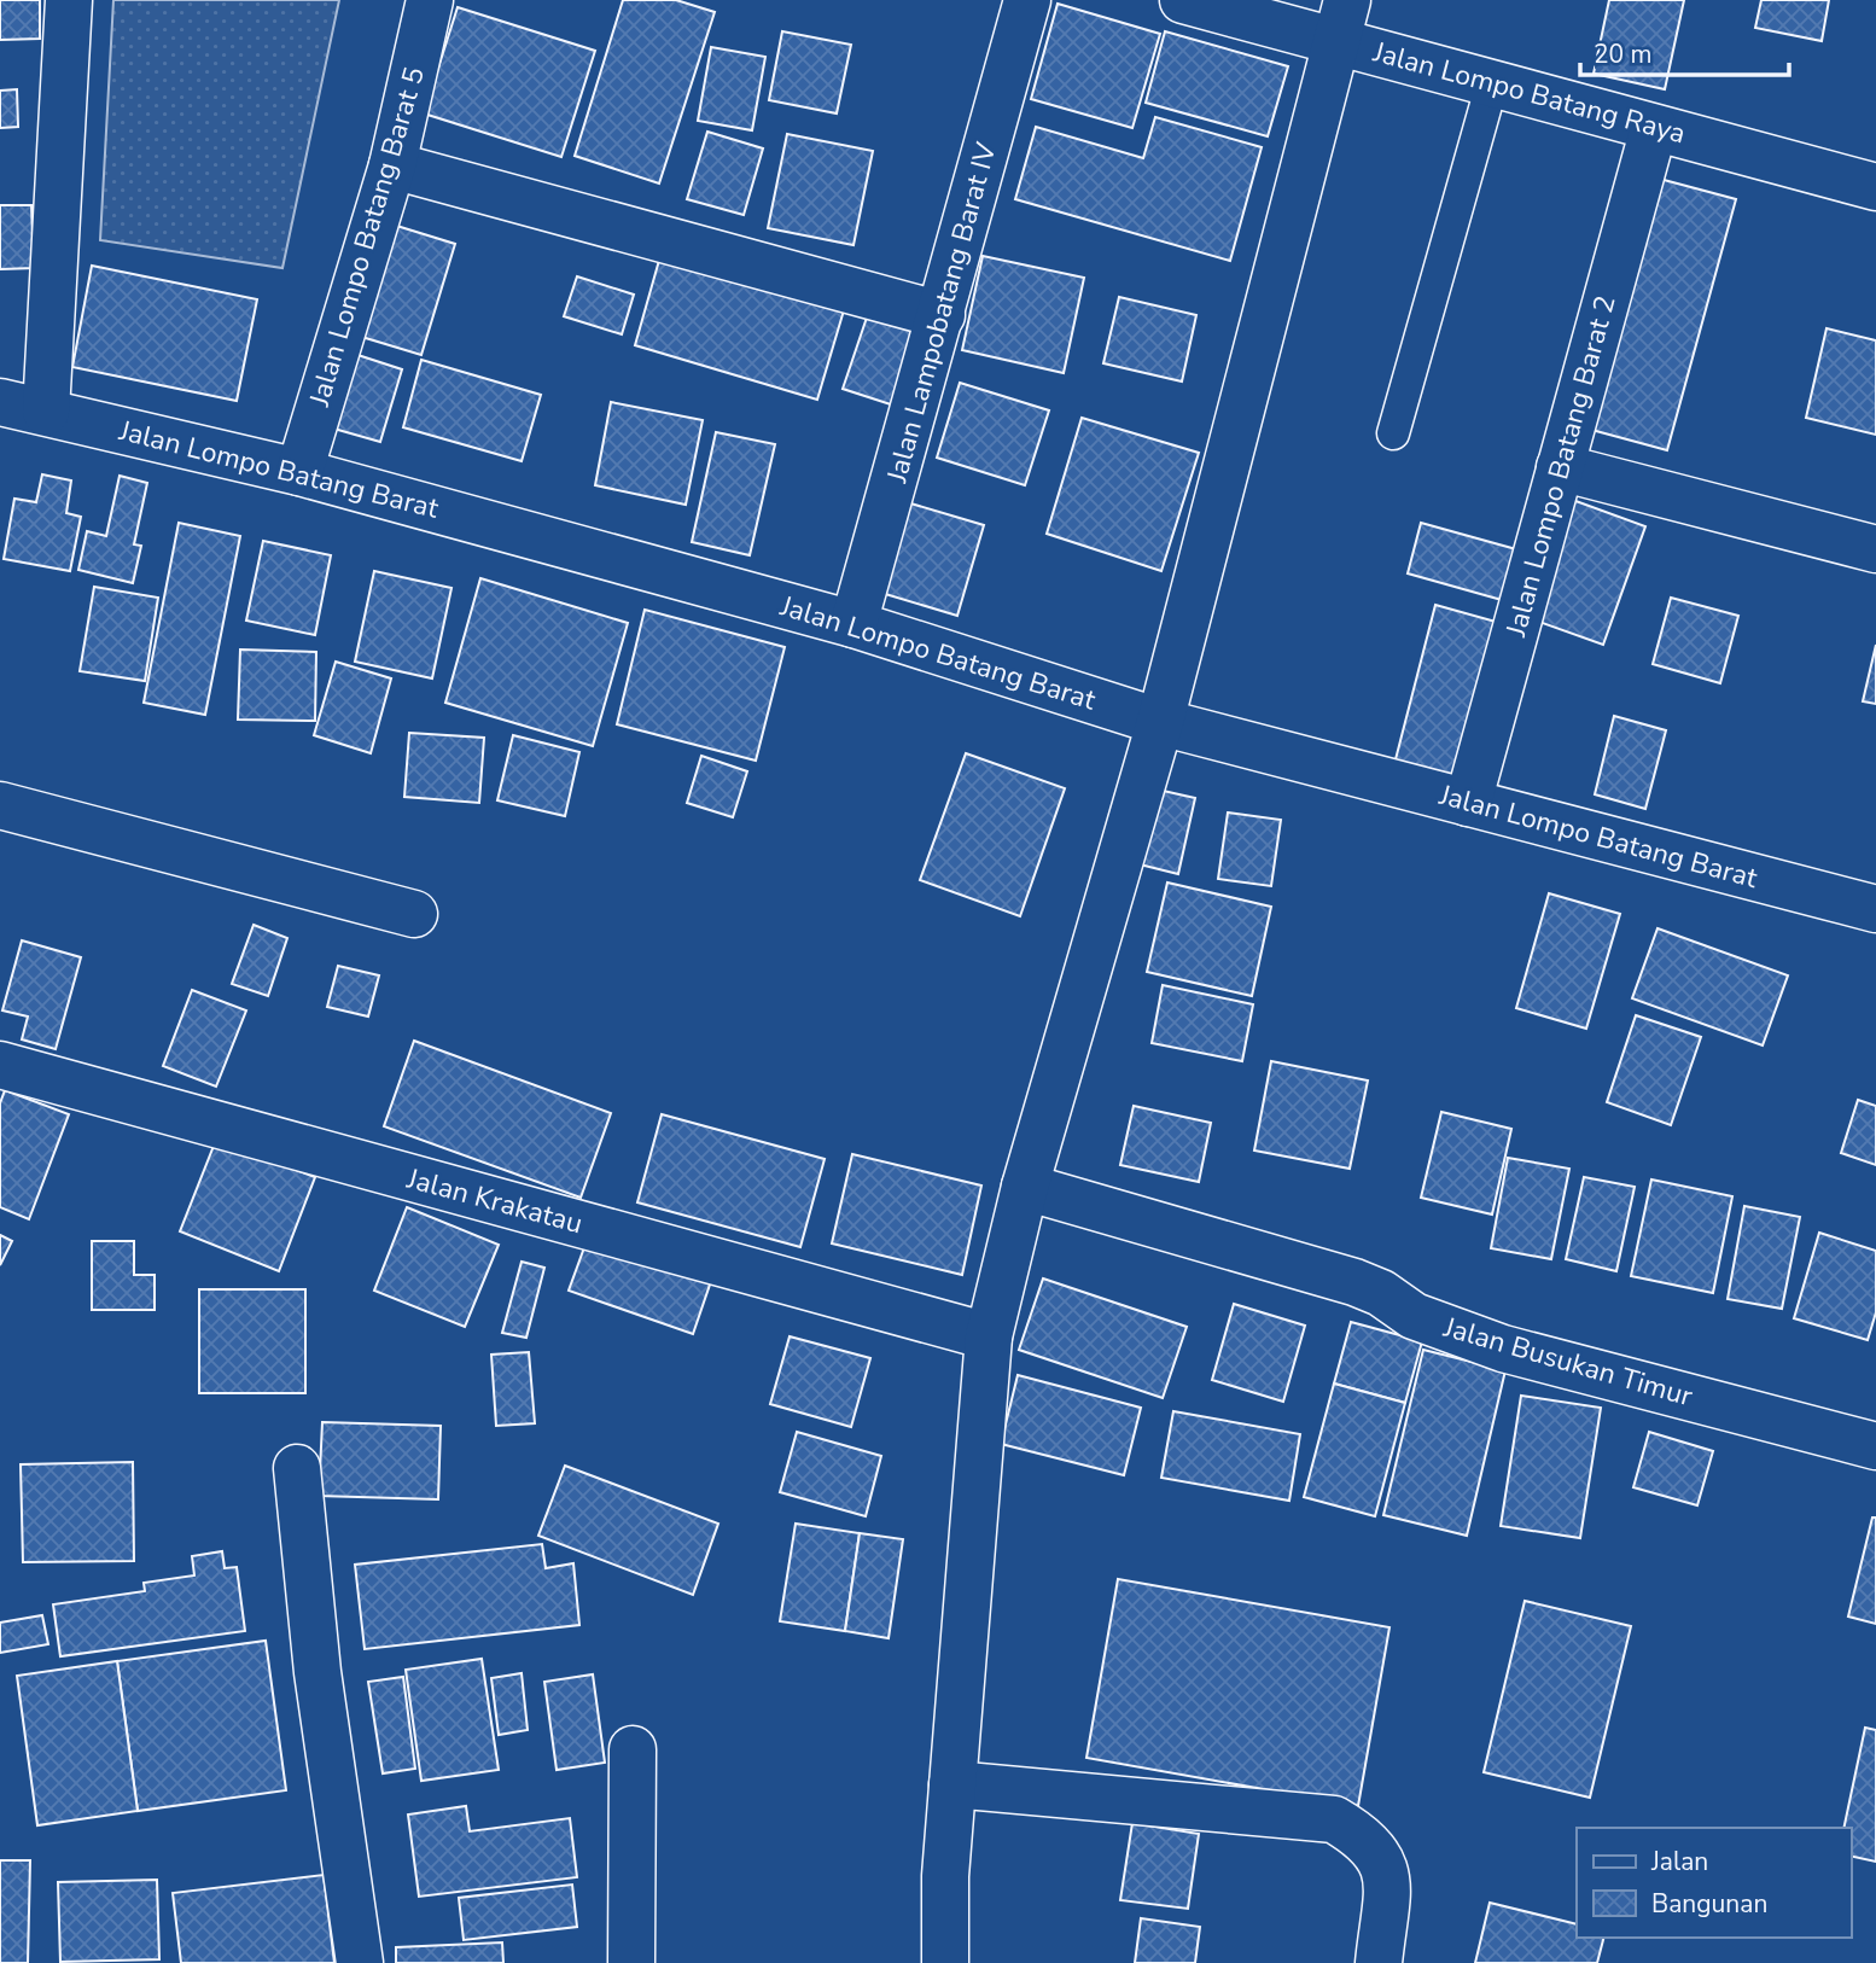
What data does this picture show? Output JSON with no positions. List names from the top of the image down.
{
  "streets": {
    "street": [
      "Jalan Lompo Batang Raya",
      "Jalan Lompo Batang Barat 5",
      "Jalan Lampobatang Barat IV",
      "Jalan Lompo Batang Barat 2",
      "Jalan Lompo Batang Barat",
      "Jalan Krakatau",
      "Jalan Busukan Timur"
    ]
  },
  "crossings": [
    ["Jalan Lompo Batang Raya", "Jalan Lompo Batang Barat 2"],
    ["Jalan Lompo Batang Barat 5", "Jalan Lompo Batang Barat"],
    ["Jalan Lampobatang Barat IV", "Jalan Lompo Batang Barat"],
    ["Jalan Lompo Batang Barat 2", "Jalan Lompo Batang Barat"]
  ],
  "legend": ["Jalan", "Bangunan"],
  "scale_bar": "20 m"
}
